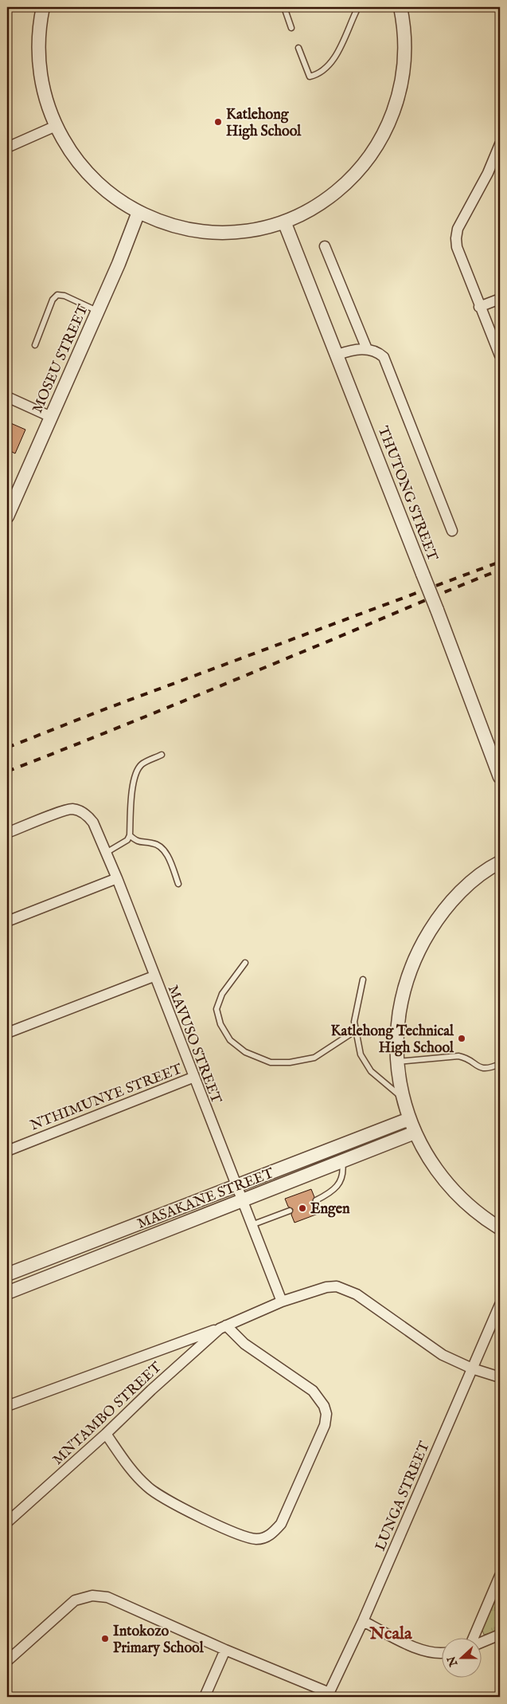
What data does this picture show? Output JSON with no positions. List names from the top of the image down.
{
  "streets": {
    "street": [
      "MOSEU STREET",
      "THUTONG STREET",
      "MAVUSO STREET",
      "NTHIMUNYE STREET",
      "MASAKANE STREET",
      "MNTAMBO STREET",
      "LUNGA STREET"
    ]
  },
  "crossings": [
    ["MAVUSO STREET", "NTHIMUNYE STREET"],
    ["MAVUSO STREET", "MASAKANE STREET"]
  ],
  "districts": ["Ncala"],
  "places": [
    "Katlehong High School",
    "Katlehong Technical High School",
    "Engen",
    "Intokozo Primary School"
  ],
  "north": "left"
}
